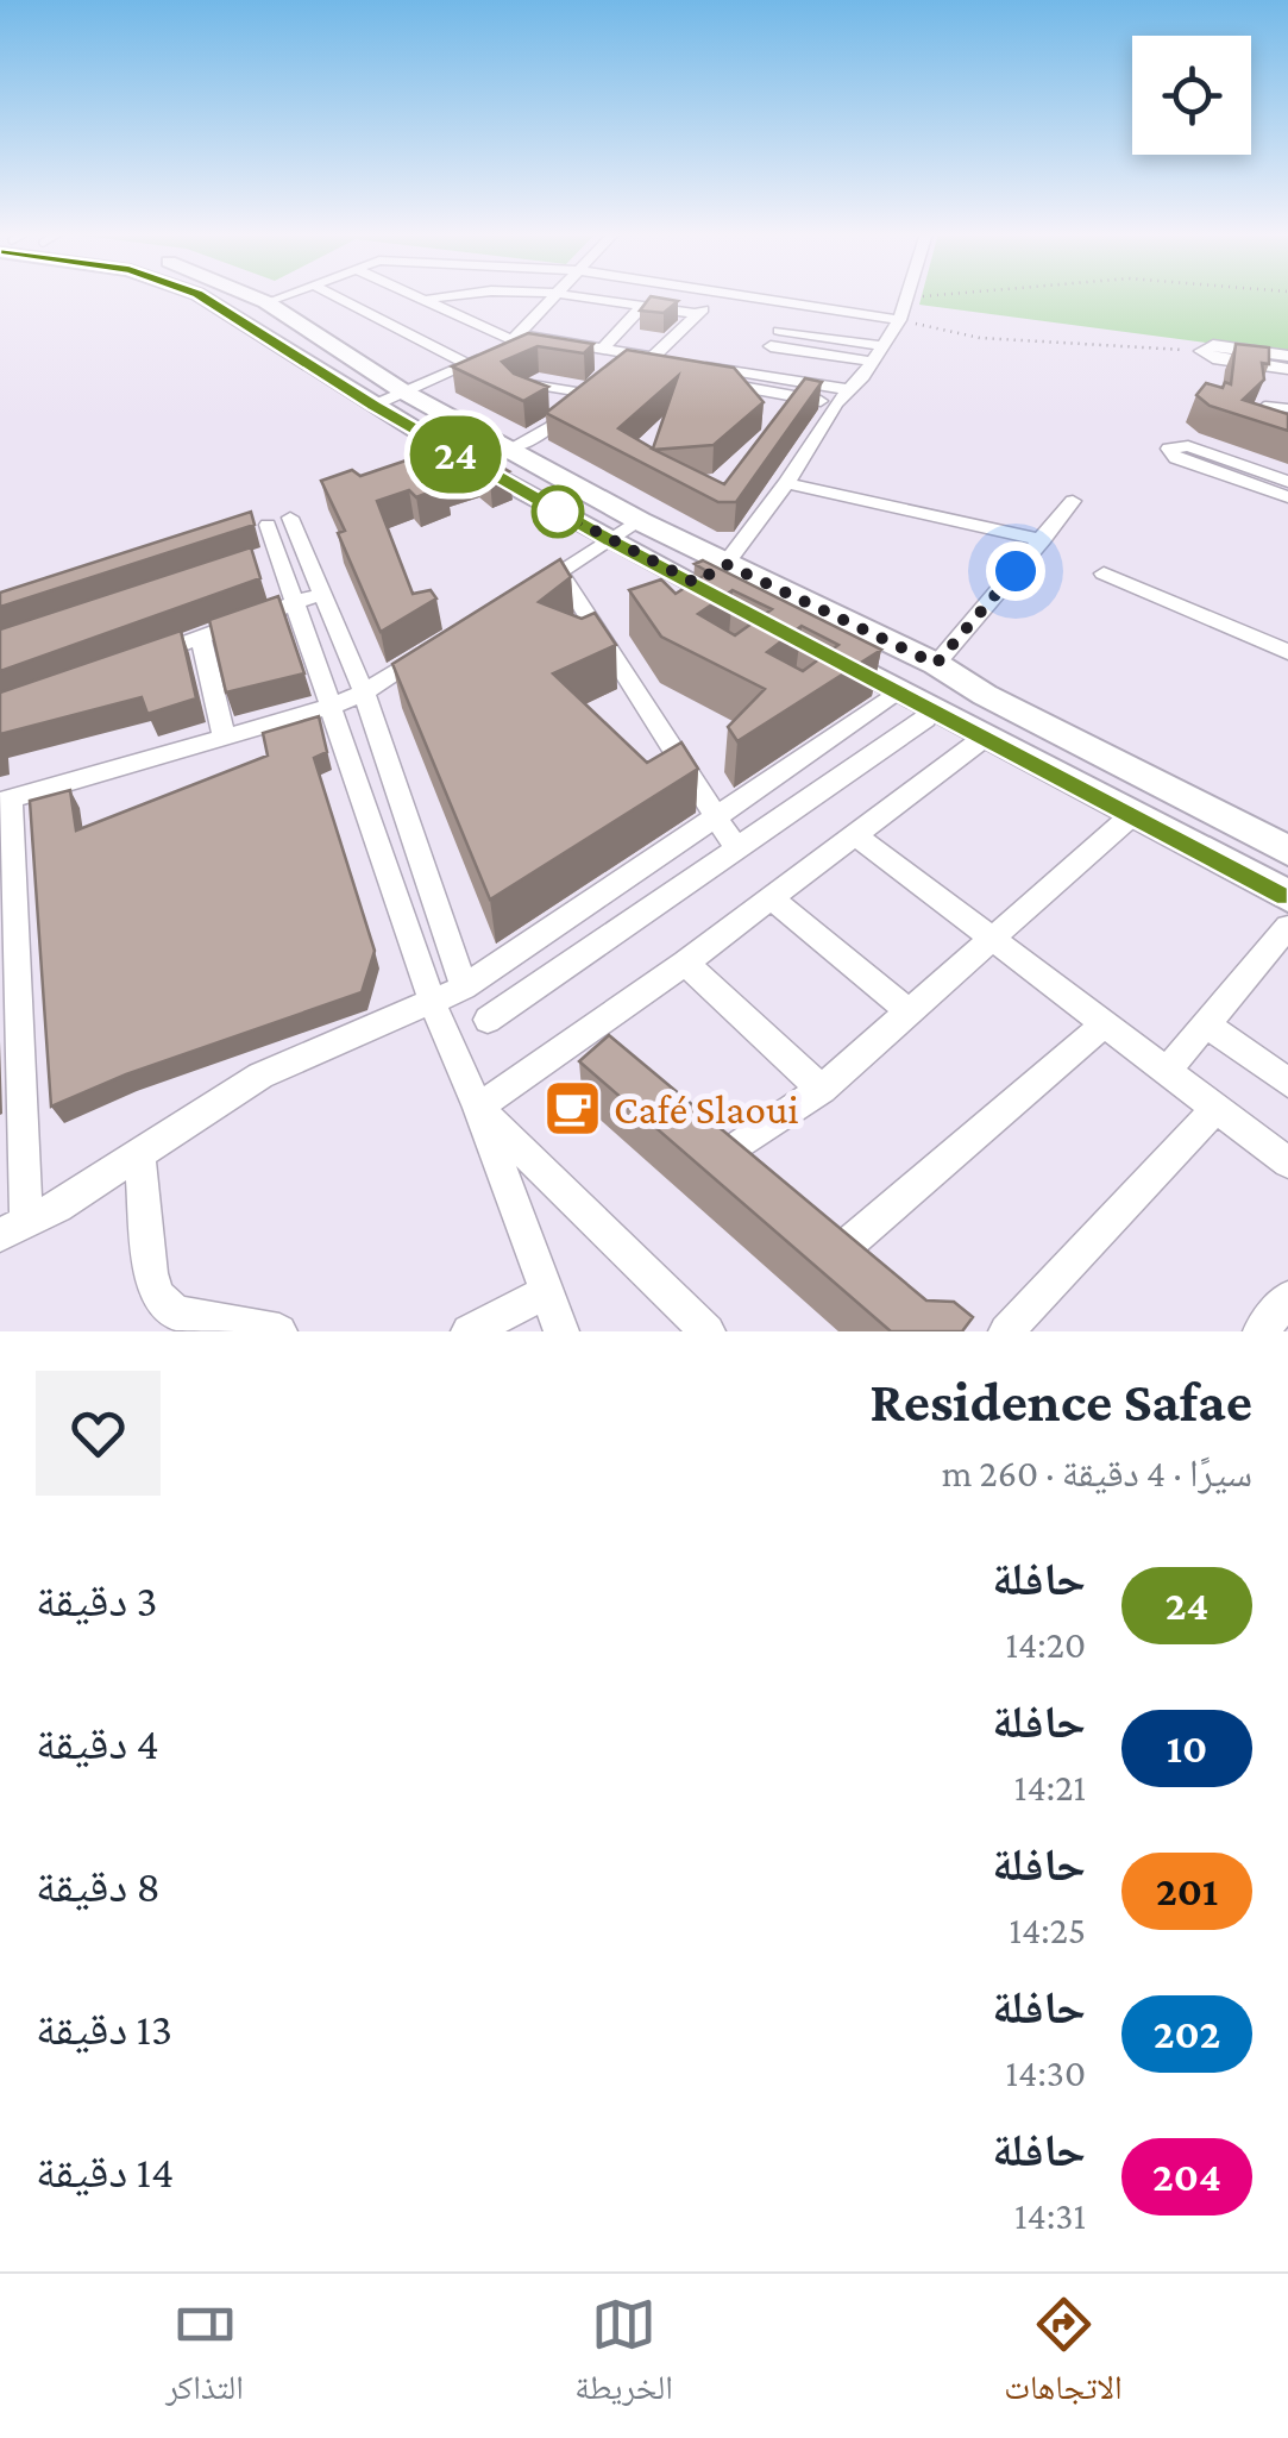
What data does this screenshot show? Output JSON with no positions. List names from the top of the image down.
{
  "places": {
    "cafe": ["Café Slaoui"]
  },
  "lines": ["bus line 24"],
  "page": {
    "on_map": "24",
    "heading": ["Residence Safae", "سيرًا · 4 دقيقة · 260 m"],
    "list": [
      {
        "mark": "24",
        "name": "حافلة",
        "note": "14:20",
        "value": "3 دقيقة"
      },
      {
        "mark": "10",
        "name": "حافلة",
        "note": "14:21",
        "value": "4 دقيقة"
      },
      {
        "mark": "201",
        "name": "حافلة",
        "note": "14:25",
        "value": "8 دقيقة"
      },
      {
        "mark": "202",
        "name": "حافلة",
        "note": "14:30",
        "value": "13 دقيقة"
      },
      {
        "mark": "204",
        "name": "حافلة",
        "note": "14:31",
        "value": "14 دقيقة"
      }
    ],
    "tabs": ["الاتجاهات", "الخريطة", "التذاكر"]
  }
}
